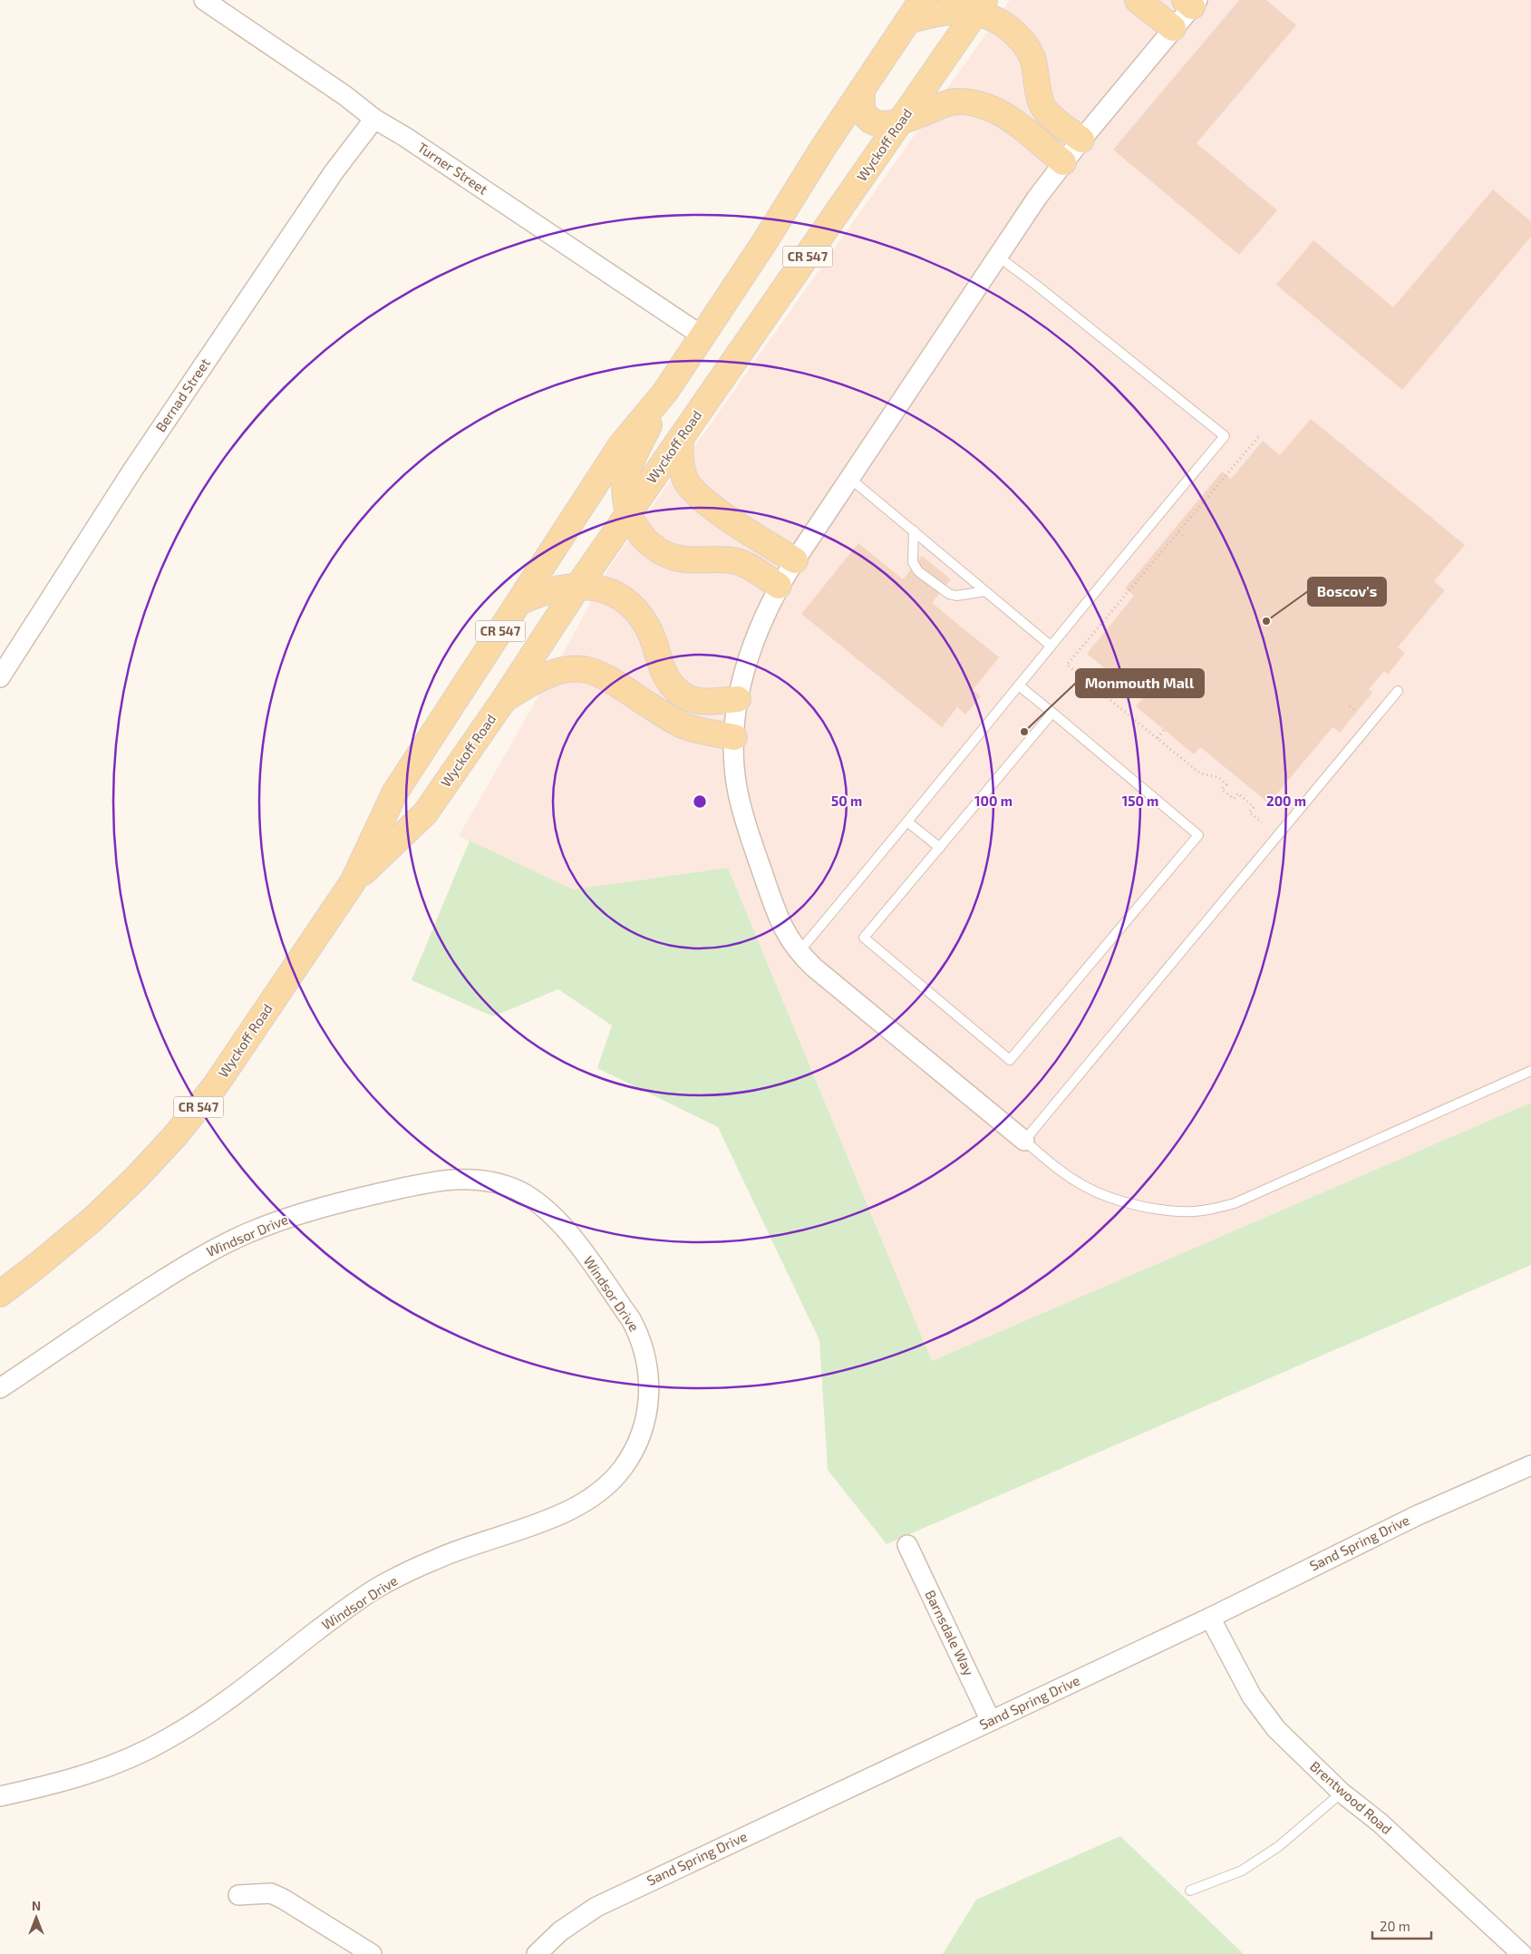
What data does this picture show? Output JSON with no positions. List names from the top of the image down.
{
  "streets": {
    "main road": ["Wyckoff Road", "CR 547"],
    "street": [
      "Turner Street",
      "Bernad Street",
      "Windsor Drive",
      "Sand Spring Drive",
      "Barnsdale Way",
      "Brentwood Road"
    ]
  },
  "crossings": [
    ["Wyckoff Road", "Turner Street"],
    ["Turner Street", "Bernad Street"],
    ["Sand Spring Drive", "Barnsdale Way"],
    ["Sand Spring Drive", "Brentwood Road"]
  ],
  "places": ["Boscov's", "Monmouth Mall"],
  "scale_bar": "20 m",
  "north": "top",
  "rings": [
    "50 m",
    "100 m",
    "150 m",
    "200 m"
  ]
}
